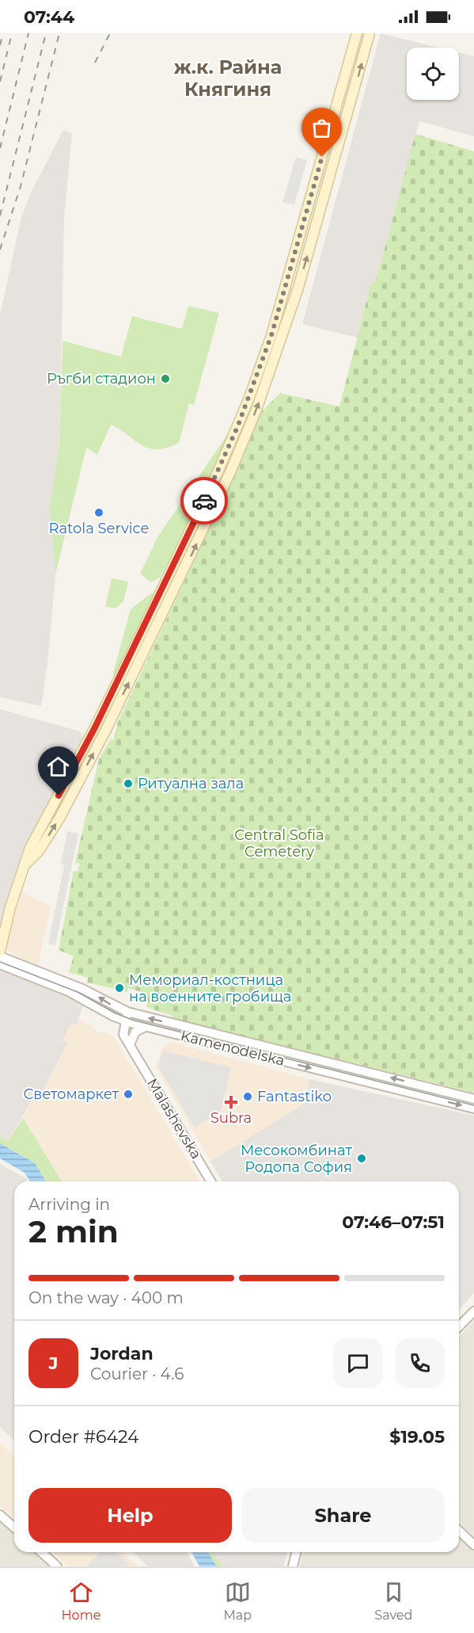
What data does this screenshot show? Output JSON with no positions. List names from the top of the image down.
{
  "streets": {
    "street": ["Kamenodelska", "Malashevska"]
  },
  "crossings": [
    ["Kamenodelska", "Malashevska"]
  ],
  "districts": ["ж.к. Райна Княгиня"],
  "parks": ["Central Sofia Cemetery"],
  "places": {
    "other": [
      "Ръгби стадион",
      "Ratola Service",
      "Ритуална зала",
      "Мемориал-костница на военните гробища",
      "Светомаркет",
      "Fantastiko",
      "Месокомбинат Родопа София"
    ],
    "health": ["Subra"]
  },
  "page": {
    "status": "07:44",
    "heading": ["2 min", "Arriving in", "07:46–07:51"],
    "panel": [
      "Jordan",
      "Courier · 4.6",
      "Order #6424",
      "$19.05"
    ],
    "bar": "On the way · 400 m",
    "round": "J",
    "buttons": ["Help", "Share"],
    "tabs": ["Home", "Map", "Saved"]
  }
}
